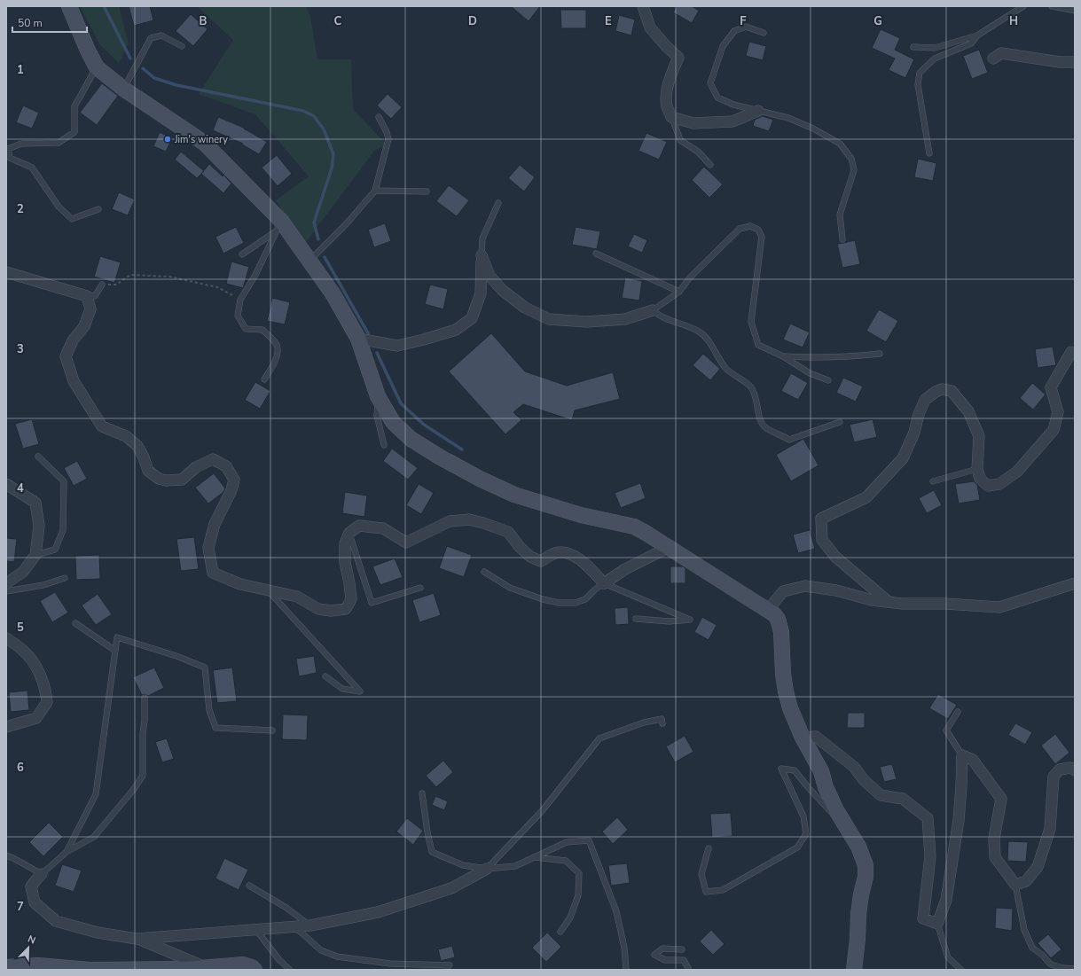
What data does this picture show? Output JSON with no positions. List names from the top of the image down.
{
  "places": ["Jim's winery"],
  "scale_bar": "50 m",
  "north": "top right",
  "grid": {
    "columns": [
      "B",
      "C",
      "D",
      "E",
      "F",
      "G",
      "H"
    ],
    "rows": [
      "1",
      "2",
      "3",
      "4",
      "5",
      "6",
      "7"
    ]
  }
}
